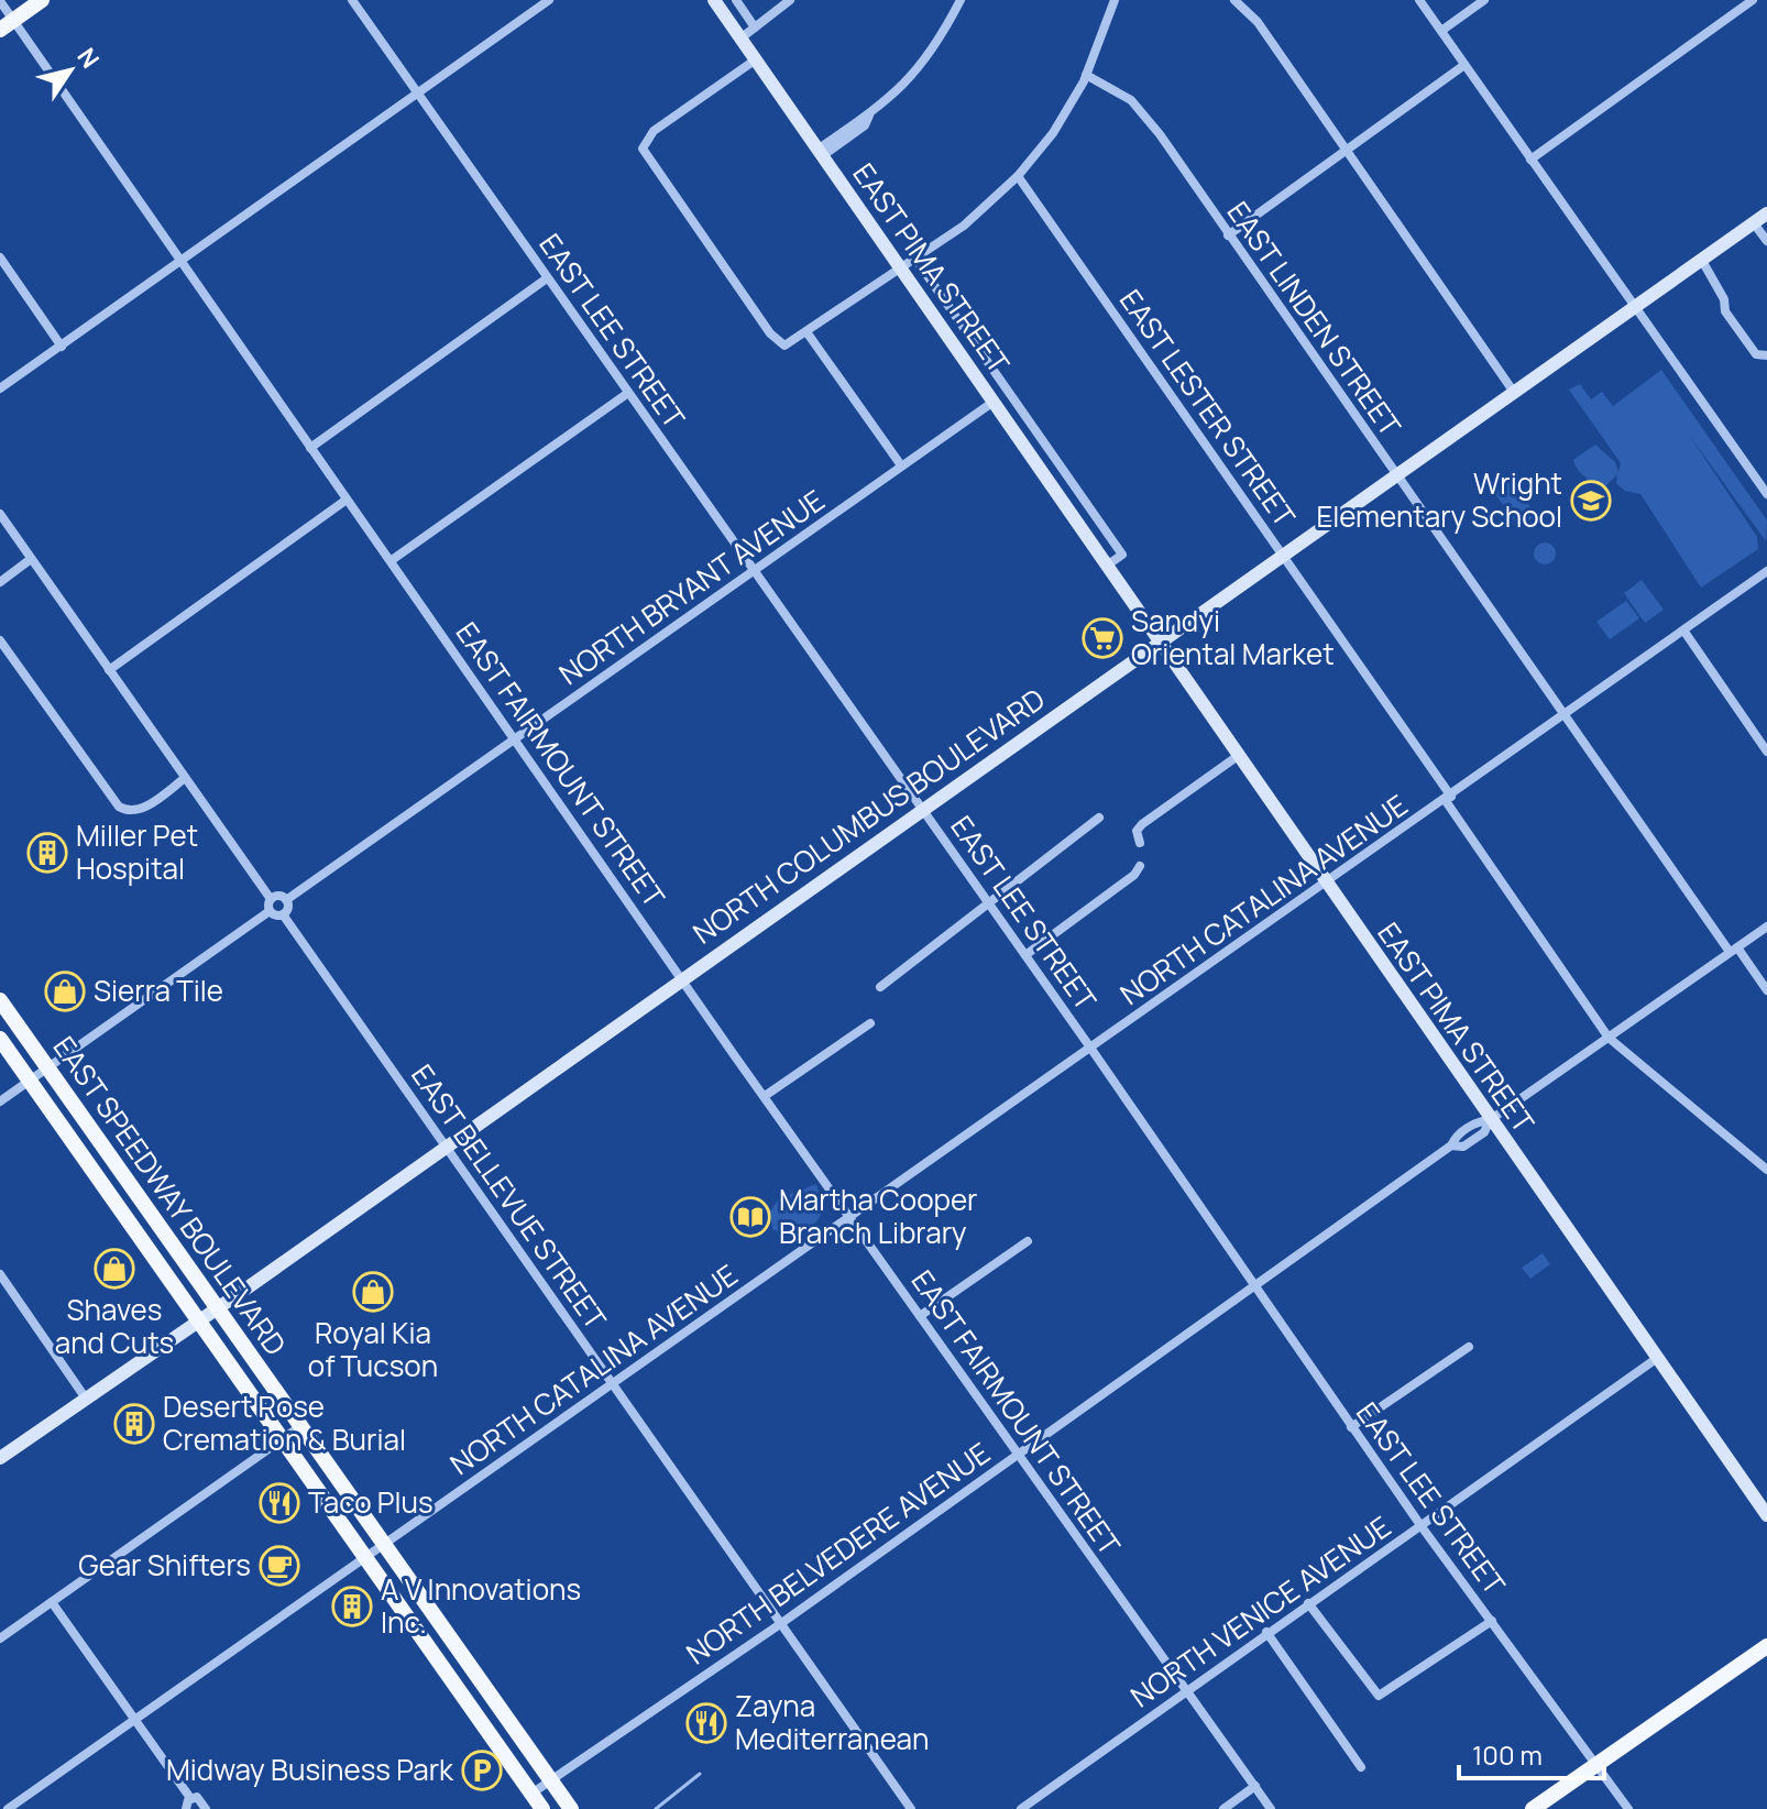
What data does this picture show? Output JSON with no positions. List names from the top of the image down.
{
  "streets": {
    "main road": ["EAST SPEEDWAY BOULEVARD"],
    "street": [
      "EAST PIMA STREET",
      "EAST LINDEN STREET",
      "EAST LEE STREET",
      "EAST LESTER STREET",
      "NORTH BRYANT AVENUE",
      "EAST FAIRMOUNT STREET",
      "NORTH COLUMBUS BOULEVARD",
      "NORTH CATALINA AVENUE",
      "EAST BELLEVUE STREET",
      "NORTH BELVEDERE AVENUE",
      "NORTH VENICE AVENUE"
    ]
  },
  "crossings": [
    ["EAST PIMA STREET", "NORTH BRYANT AVENUE"],
    ["EAST PIMA STREET", "NORTH COLUMBUS BOULEVARD"],
    ["EAST PIMA STREET", "NORTH CATALINA AVENUE"],
    ["EAST PIMA STREET", "NORTH BELVEDERE AVENUE"],
    ["EAST PIMA STREET", "NORTH VENICE AVENUE"],
    ["EAST LINDEN STREET", "NORTH COLUMBUS BOULEVARD"],
    ["EAST LINDEN STREET", "NORTH CATALINA AVENUE"],
    ["EAST LEE STREET", "NORTH BRYANT AVENUE"],
    ["EAST LEE STREET", "NORTH COLUMBUS BOULEVARD"],
    ["EAST LEE STREET", "NORTH CATALINA AVENUE"],
    ["EAST LEE STREET", "NORTH BELVEDERE AVENUE"],
    ["EAST LEE STREET", "NORTH VENICE AVENUE"],
    ["EAST LESTER STREET", "NORTH COLUMBUS BOULEVARD"],
    ["EAST LESTER STREET", "NORTH CATALINA AVENUE"],
    ["NORTH BRYANT AVENUE", "EAST FAIRMOUNT STREET"],
    ["NORTH BRYANT AVENUE", "EAST BELLEVUE STREET"],
    ["EAST FAIRMOUNT STREET", "NORTH COLUMBUS BOULEVARD"],
    ["EAST FAIRMOUNT STREET", "NORTH CATALINA AVENUE"],
    ["EAST FAIRMOUNT STREET", "NORTH BELVEDERE AVENUE"],
    ["EAST FAIRMOUNT STREET", "NORTH VENICE AVENUE"],
    ["NORTH COLUMBUS BOULEVARD", "EAST SPEEDWAY BOULEVARD"],
    ["NORTH COLUMBUS BOULEVARD", "EAST BELLEVUE STREET"],
    ["NORTH CATALINA AVENUE", "EAST SPEEDWAY BOULEVARD"],
    ["NORTH CATALINA AVENUE", "EAST BELLEVUE STREET"],
    ["EAST SPEEDWAY BOULEVARD", "NORTH BELVEDERE AVENUE"],
    ["EAST BELLEVUE STREET", "NORTH BELVEDERE AVENUE"]
  ],
  "places": {
    "school or university": ["Wright Elementary School"],
    "supermarket": ["Sandyi Oriental Market"],
    "building": ["Miller Pet Hospital", "Desert Rose Cremation & Burial", "A V Innovations Inc."],
    "shop": ["Sierra Tile", "Shaves and Cuts", "Royal Kia of Tucson"],
    "library": ["Martha Cooper Branch Library"],
    "restaurant": ["Taco Plus", "Zayna Mediterranean"],
    "cafe": ["Gear Shifters"],
    "parking": ["Midway Business Park"]
  },
  "scale_bar": "100 m",
  "north": "top right"
}
